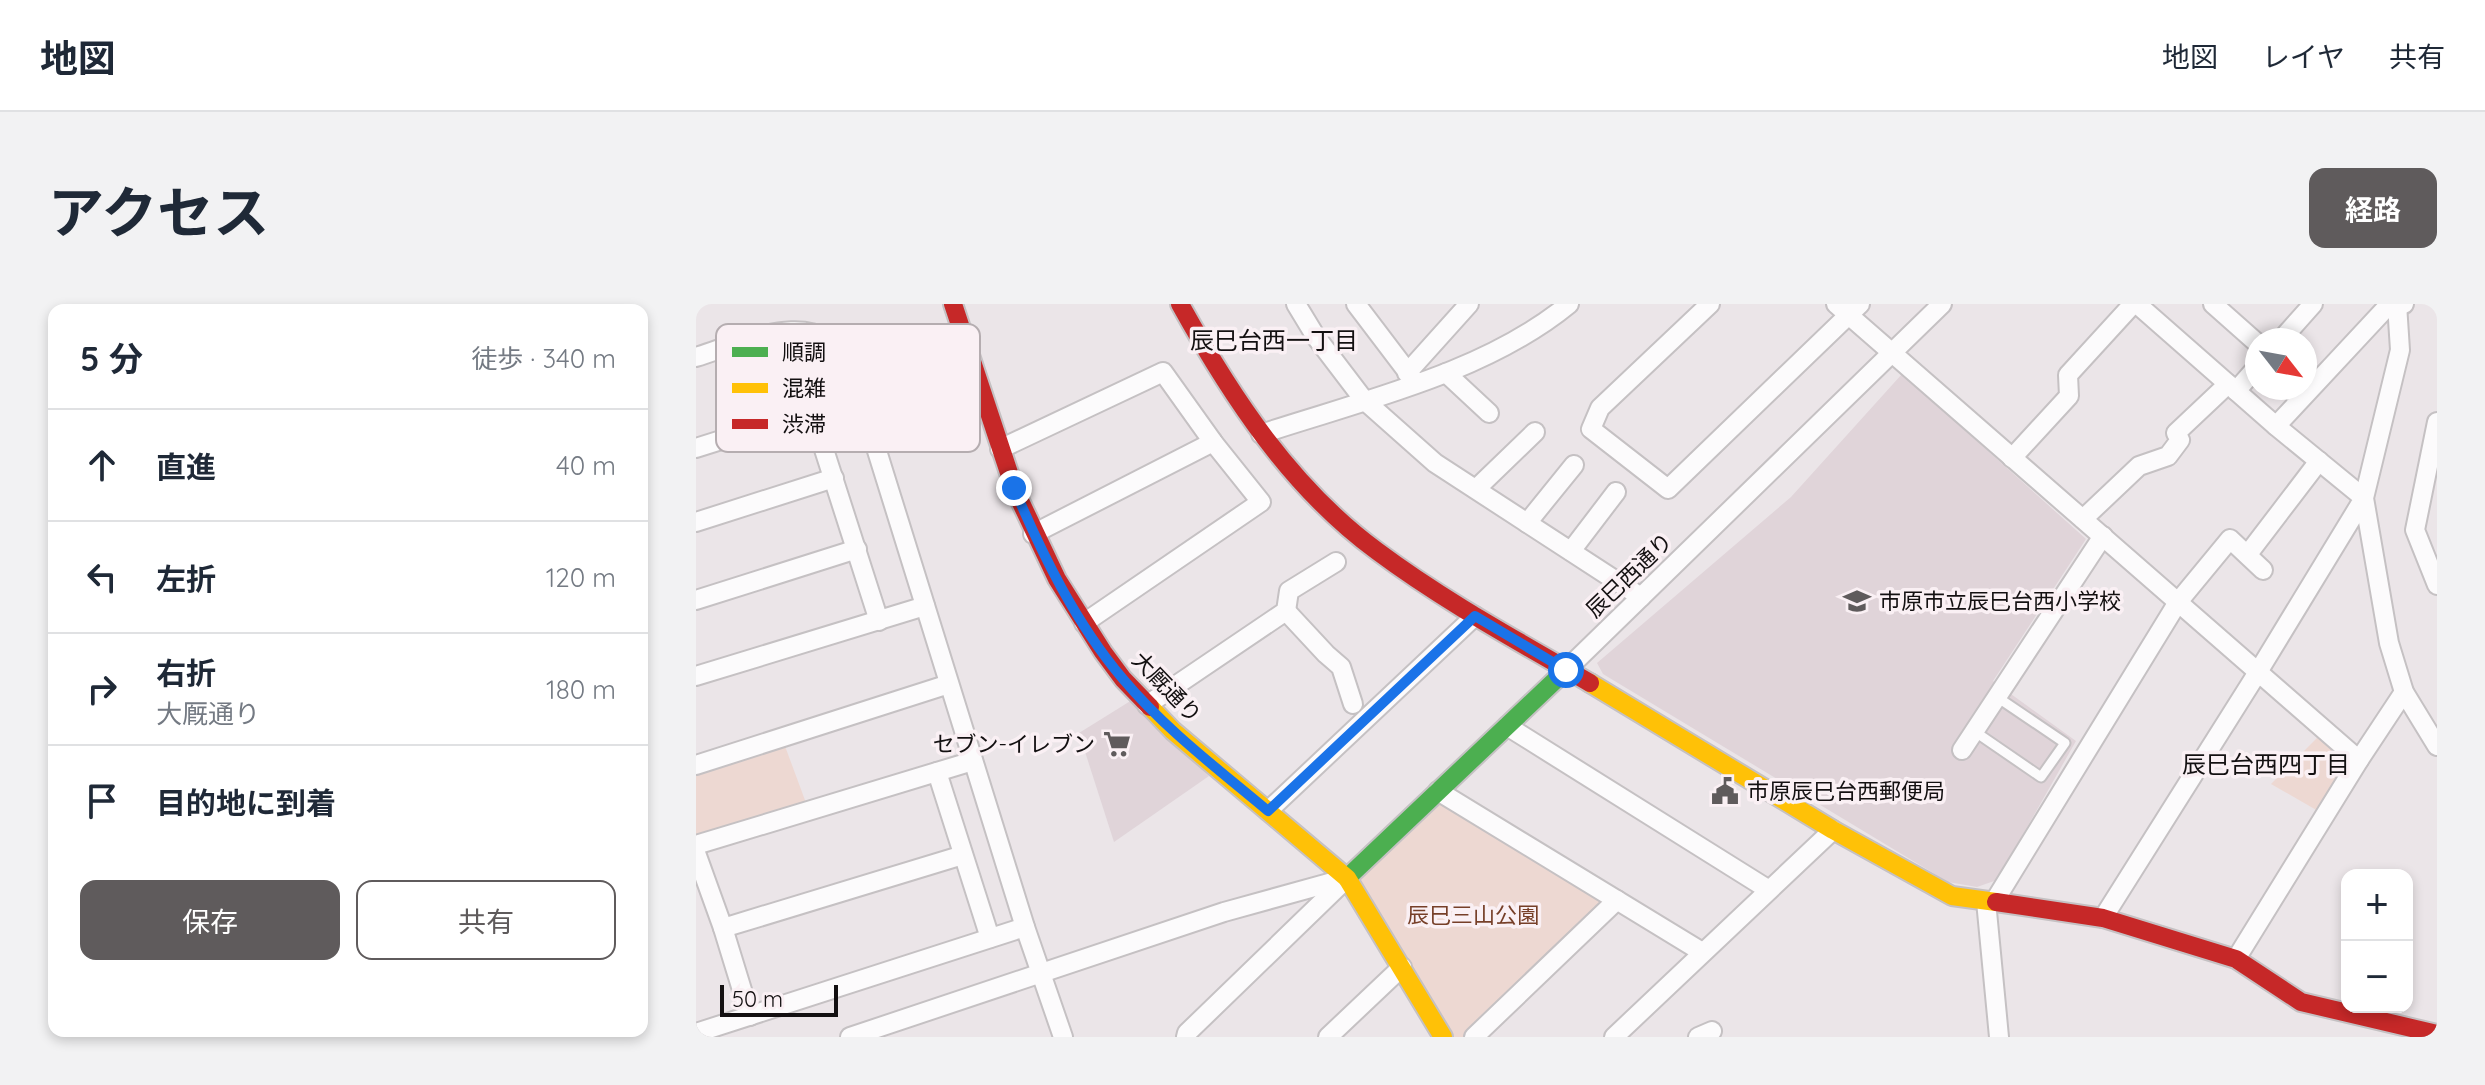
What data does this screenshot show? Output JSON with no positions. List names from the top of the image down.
{
  "streets": {
    "street": ["辰巳西通り", "大厩通り"]
  },
  "crossings": [
    ["辰巳西通り", "大厩通り"]
  ],
  "districts": ["辰巳台西一丁目", "辰巳台西四丁目"],
  "parks": ["辰巳三山公園"],
  "places": {
    "school or university": ["市原市立辰巳台西小学校"],
    "supermarket": ["セブン-イレブン"],
    "public building": ["市原辰巳台西郵便局"]
  },
  "legend": ["順調", "混雑", "渋滞"],
  "scale_bar": "50 m",
  "north": "bottom right",
  "page": {
    "header": "地図",
    "nav": ["地図", "レイヤ", "共有"],
    "title": "アクセス",
    "buttons": [
      "経路",
      ["保存", "共有"]
    ],
    "heading": ["5 分", "徒歩 · 340 m"],
    "list": [
      ["直進", "40 m"],
      ["左折", "120 m"],
      ["右折", "大厩通り", "180 m"],
      "目的地に到着"
    ],
    "map_buttons": ["+", "−"],
    "scale": "50 m"
  }
}
